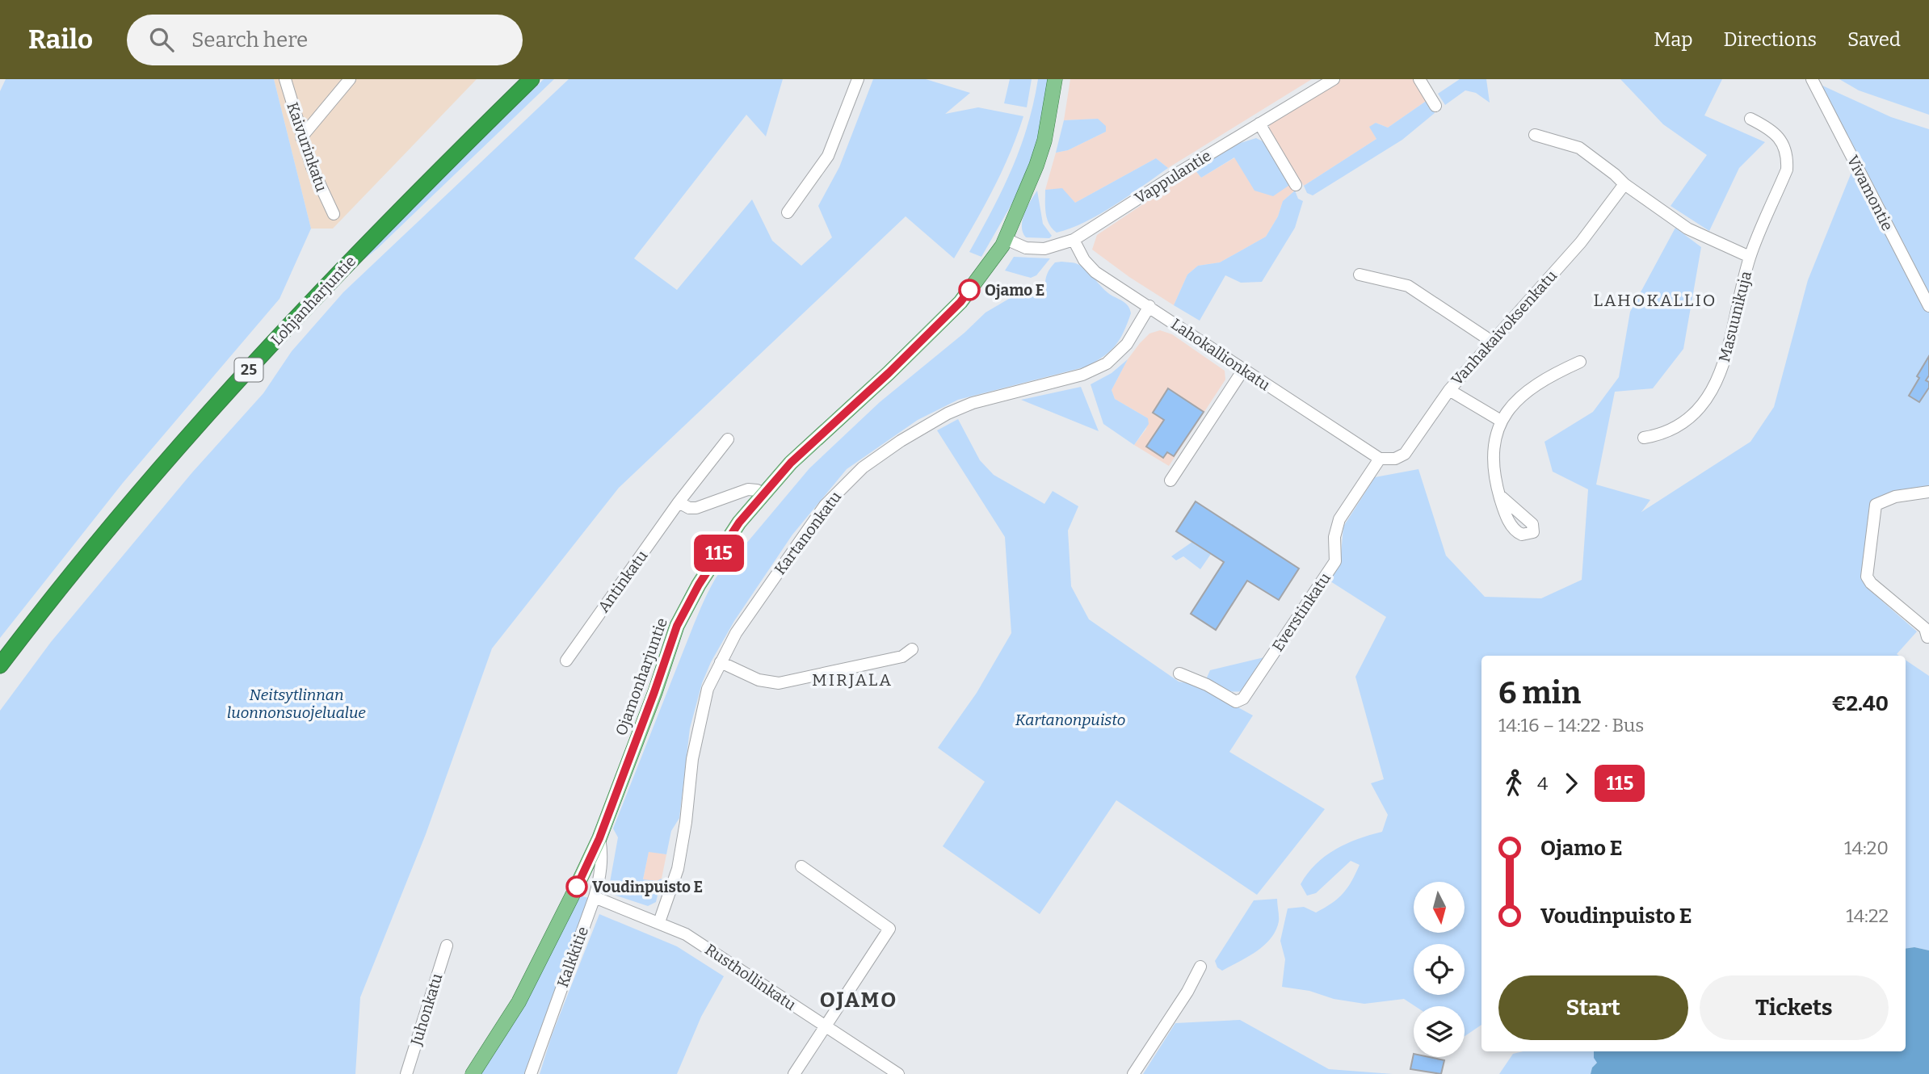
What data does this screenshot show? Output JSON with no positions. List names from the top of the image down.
{
  "streets": {
    "highway": ["Lohjanharjuntie", "25"],
    "main road": ["Ojamonharjuntie"],
    "street": [
      "Kaivurinkatu",
      "Vappulantie",
      "Vivamontie",
      "Masuunikuja",
      "Vanhakaivoksenkatu",
      "Lahokallionkatu",
      "Kartanonkatu",
      "Antinkatu",
      "Everstinkatu",
      "Kalkkitie",
      "Rusthollinkatu",
      "Juhonkatu"
    ]
  },
  "crossings": [
    ["Vappulantie", "Lahokallionkatu"],
    ["Vappulantie", "Ojamonharjuntie"],
    ["Vanhakaivoksenkatu", "Lahokallionkatu"],
    ["Vanhakaivoksenkatu", "Everstinkatu"],
    ["Lahokallionkatu", "Kartanonkatu"],
    ["Lahokallionkatu", "Everstinkatu"],
    ["Kartanonkatu", "Rusthollinkatu"],
    ["Ojamonharjuntie", "Kalkkitie"],
    ["Kalkkitie", "Rusthollinkatu"]
  ],
  "districts": ["LAHOKALLIO", "MIRJALA", "OJAMO"],
  "parks": ["Neitsytlinnan luonnonsuojelualue", "Kartanonpuisto"],
  "places": ["Ojamo E", "Voudinpuisto E"],
  "lines": ["bus line 115"],
  "north": "bottom",
  "page": {
    "header": "Railo",
    "search": "Search here",
    "nav": ["Map", "Directions", "Saved"],
    "on_map": "115",
    "heading": ["6 min", "14:16 – 14:22 · Bus", "€2.40"],
    "legs": ["4", "115"],
    "list": [
      {
        "name": "Ojamo E",
        "value": "14:20"
      },
      {
        "name": "Voudinpuisto E",
        "value": "14:22"
      }
    ],
    "buttons": ["Start", "Tickets"]
  }
}
